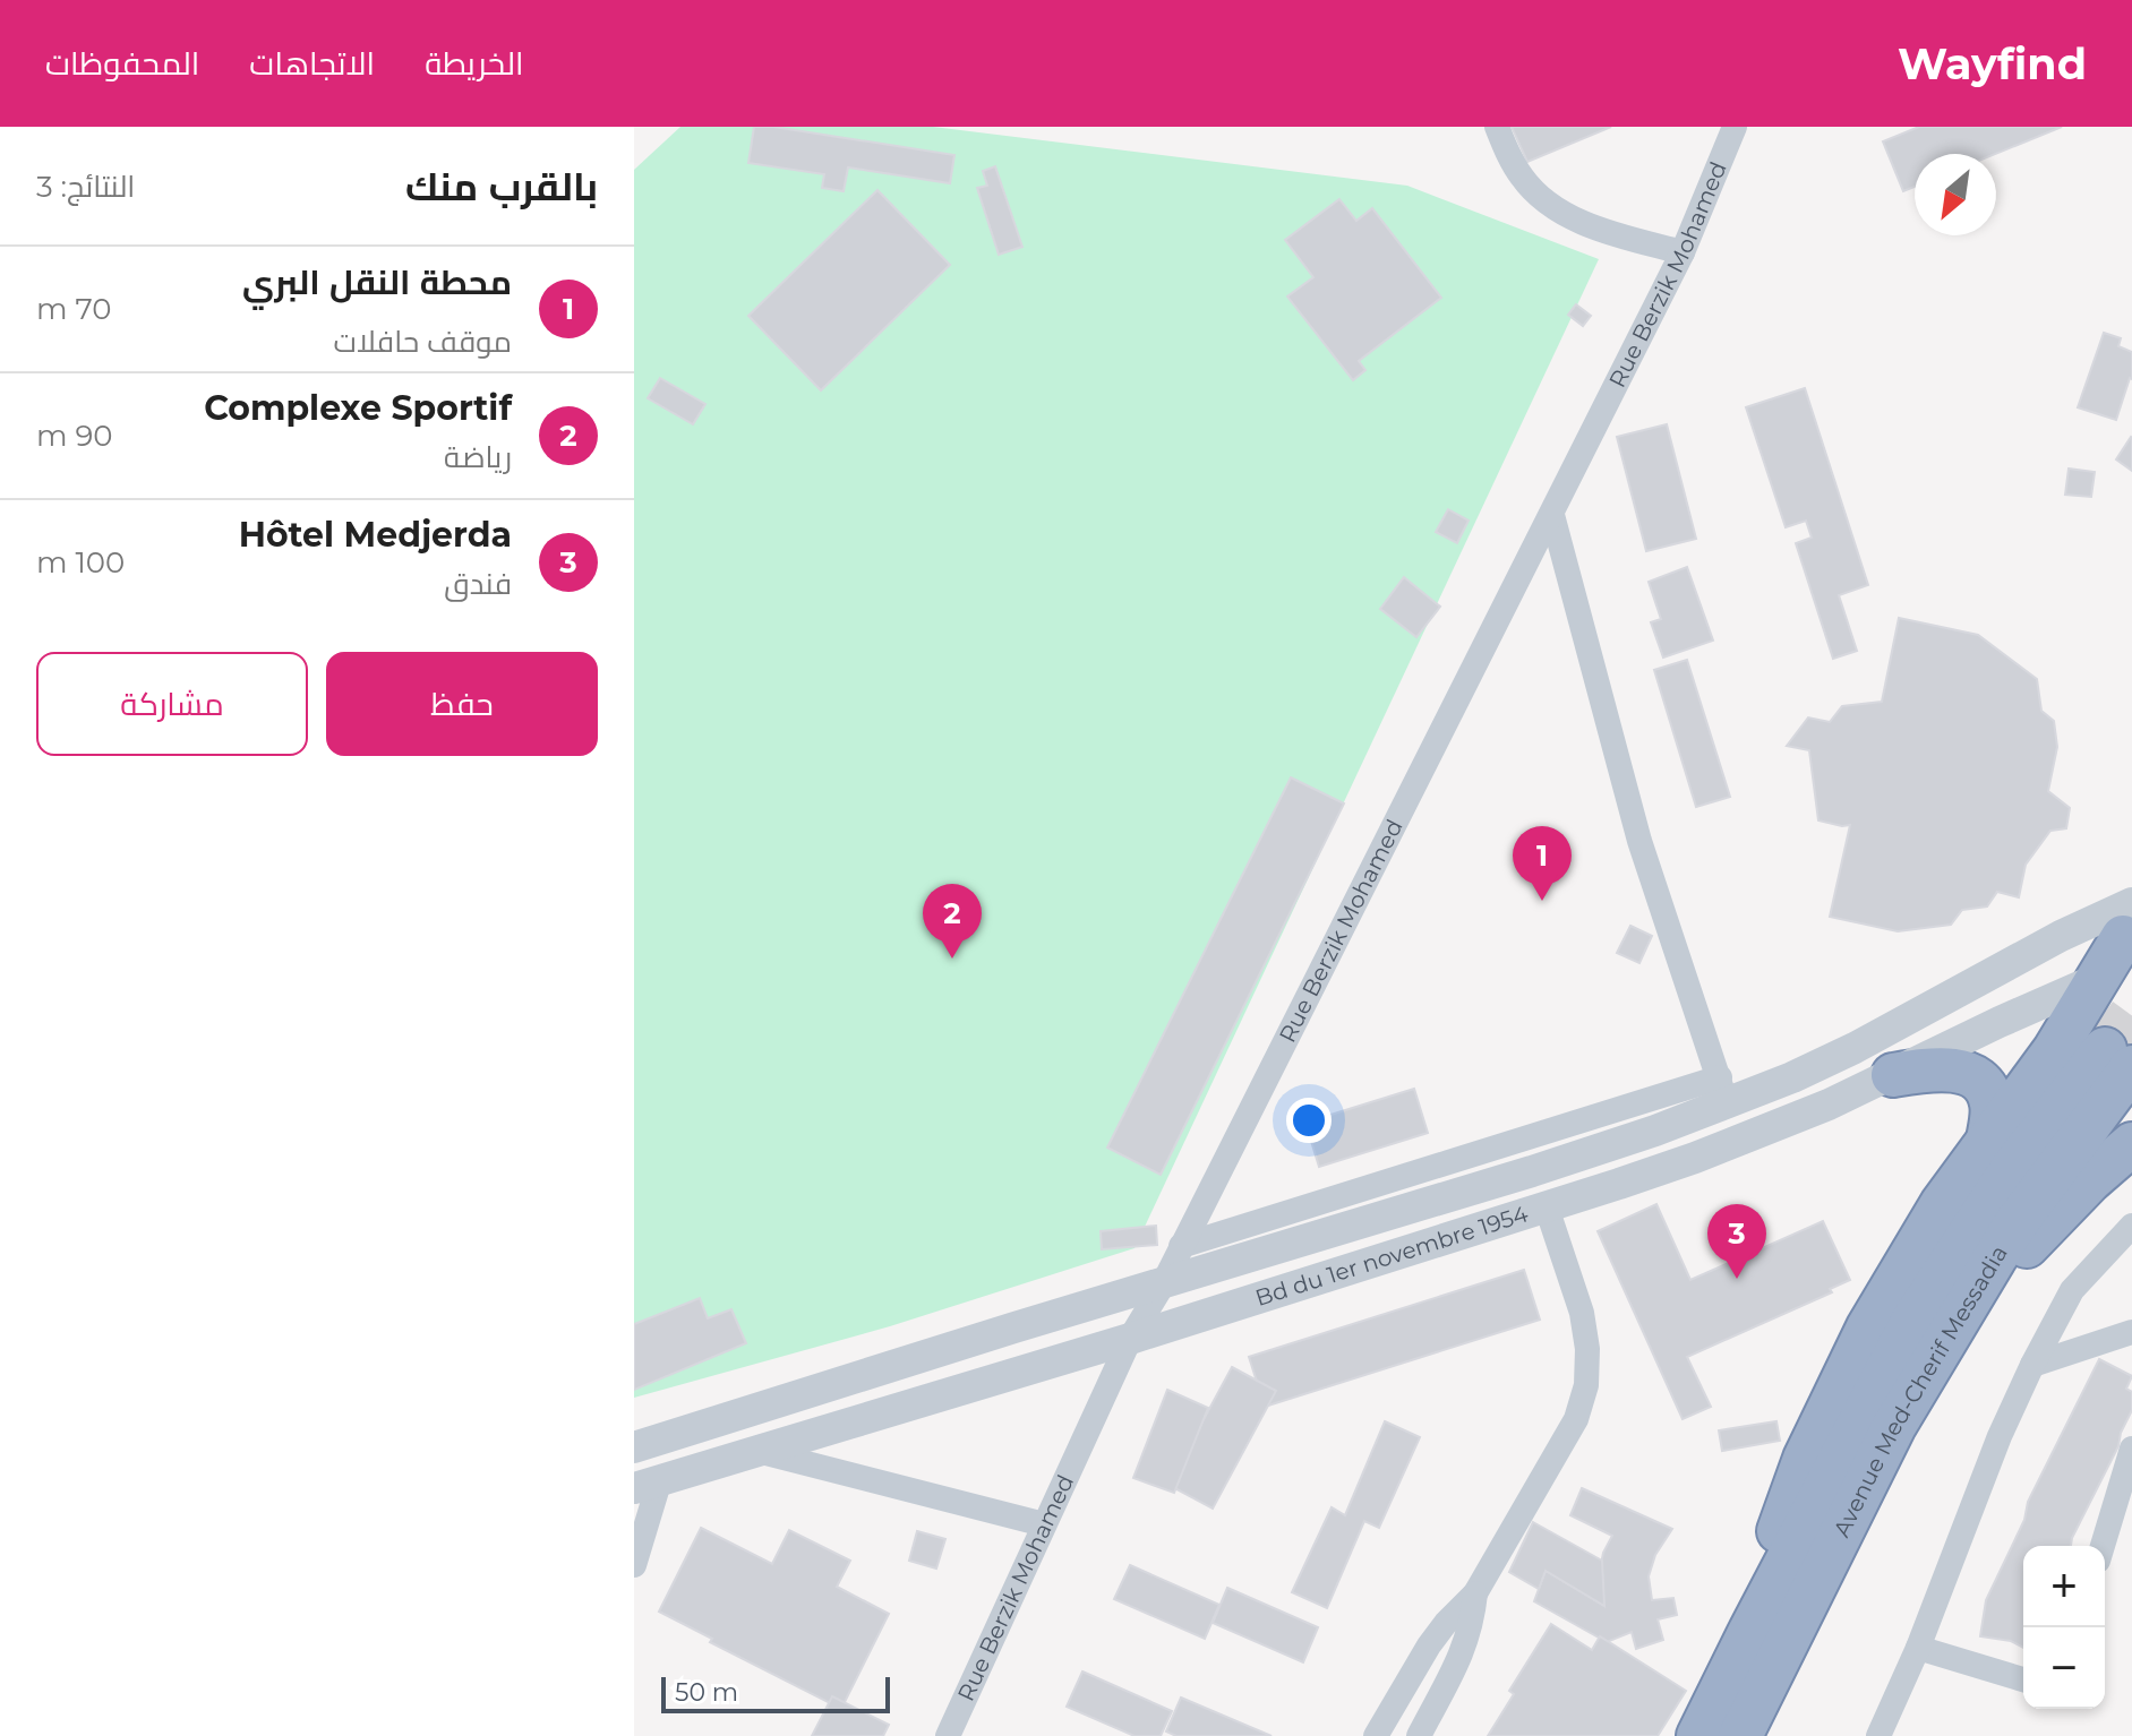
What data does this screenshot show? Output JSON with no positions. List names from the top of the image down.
{
  "streets": {
    "highway": ["Avenue Med-Cherif Messadia"],
    "street": ["Rue Berzik Mohamed", "Bd du 1er novembre 1954"]
  },
  "crossings": [
    ["Rue Berzik Mohamed", "Bd du 1er novembre 1954"]
  ],
  "scale_bar": "50 m",
  "north": "bottom left",
  "page": {
    "header": "Wayfind",
    "nav": ["الخريطة", "الاتجاهات", "المحفوظات"],
    "heading": ["بالقرب منك", "النتائج: 3"],
    "list": [
      {
        "mark": "1",
        "name": "محطة النقل البري",
        "note": "موقف حافلات",
        "value": "70 m"
      },
      {
        "mark": "2",
        "name": "Complexe Sportif",
        "note": "رياضة",
        "value": "90 m"
      },
      {
        "mark": "3",
        "name": "Hôtel Medjerda",
        "note": "فندق",
        "value": "100 m"
      }
    ],
    "buttons": ["حفظ", "مشاركة"],
    "pins": ["1", "2", "3"],
    "map_buttons": ["+", "−"],
    "scale": "50 m"
  }
}
